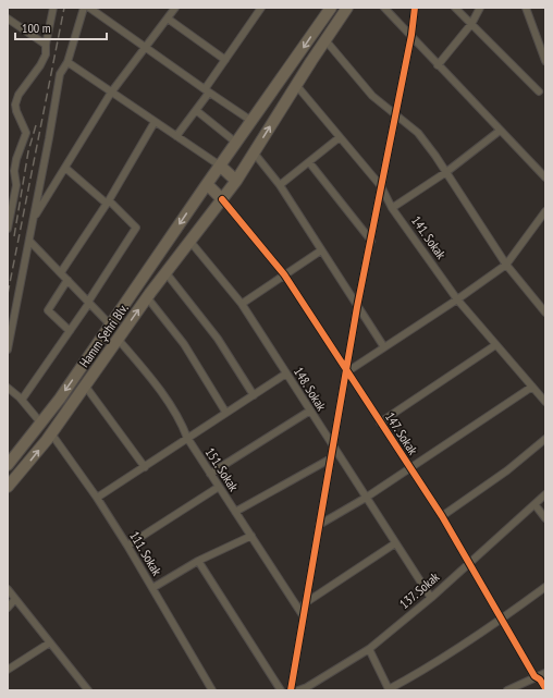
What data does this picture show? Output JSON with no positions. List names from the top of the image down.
{
  "streets": {
    "main road": ["Hamm Şehri Blv."],
    "street": [
      "141. Sokak",
      "148. Sokak",
      "147. Sokak",
      "151. Sokak",
      "111. Sokak",
      "137. Sokak"
    ]
  },
  "crossings": [
    ["141. Sokak", "Hamm Şehri Blv."],
    ["Hamm Şehri Blv.", "148. Sokak"],
    ["Hamm Şehri Blv.", "147. Sokak"],
    ["Hamm Şehri Blv.", "151. Sokak"],
    ["Hamm Şehri Blv.", "111. Sokak"],
    ["148. Sokak", "137. Sokak"],
    ["147. Sokak", "137. Sokak"]
  ],
  "scale_bar": "100 m"
}
